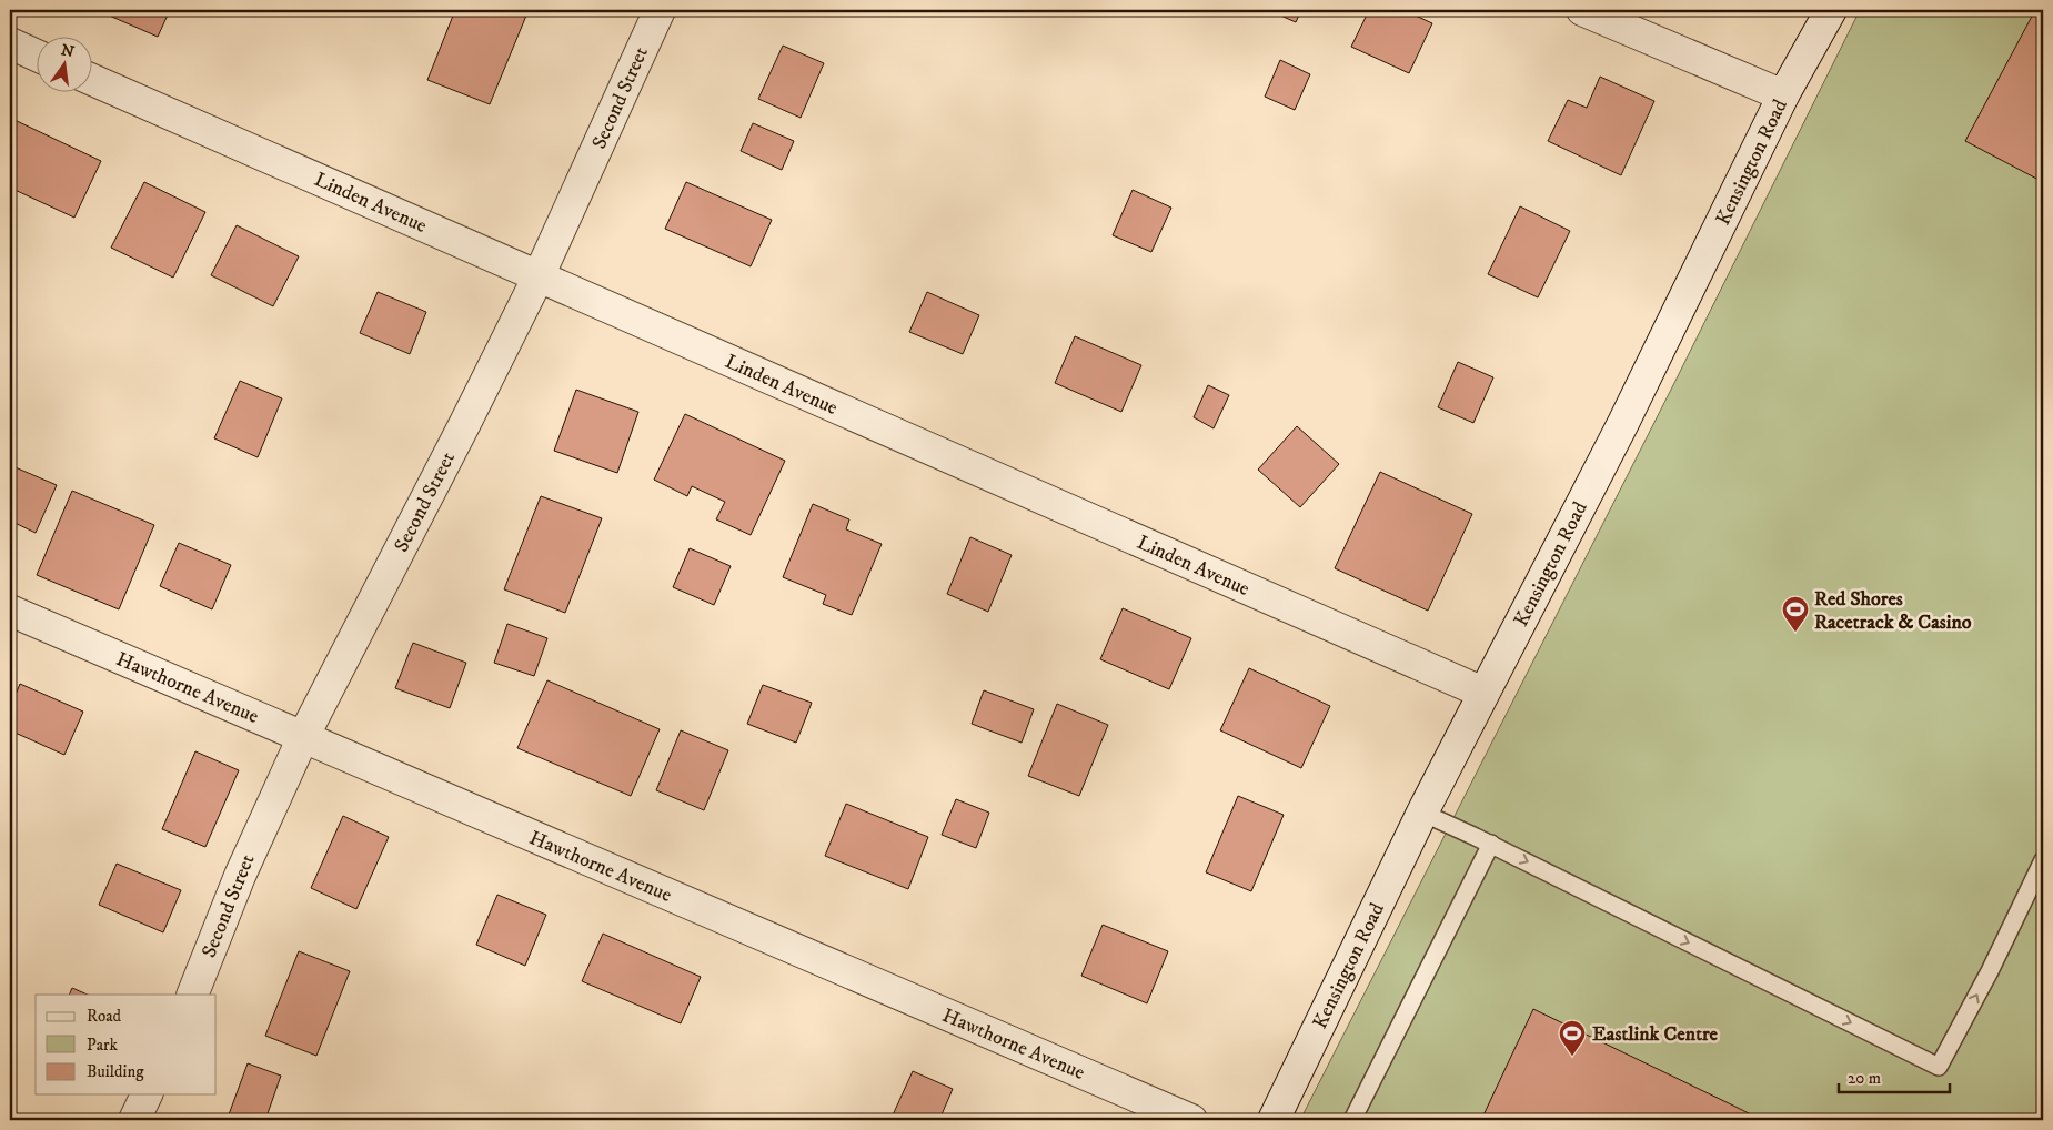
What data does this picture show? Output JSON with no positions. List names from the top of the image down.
{
  "streets": {
    "street": [
      "Second Street",
      "Kensington Road",
      "Linden Avenue",
      "Hawthorne Avenue"
    ]
  },
  "crossings": [
    ["Second Street", "Linden Avenue"],
    ["Second Street", "Hawthorne Avenue"],
    ["Kensington Road", "Linden Avenue"]
  ],
  "places": {
    "sports": ["Red Shores Racetrack & Casino", "Eastlink Centre"]
  },
  "legend": ["Road", "Park", "Building"],
  "scale_bar": "20 m",
  "north": "top"
}
